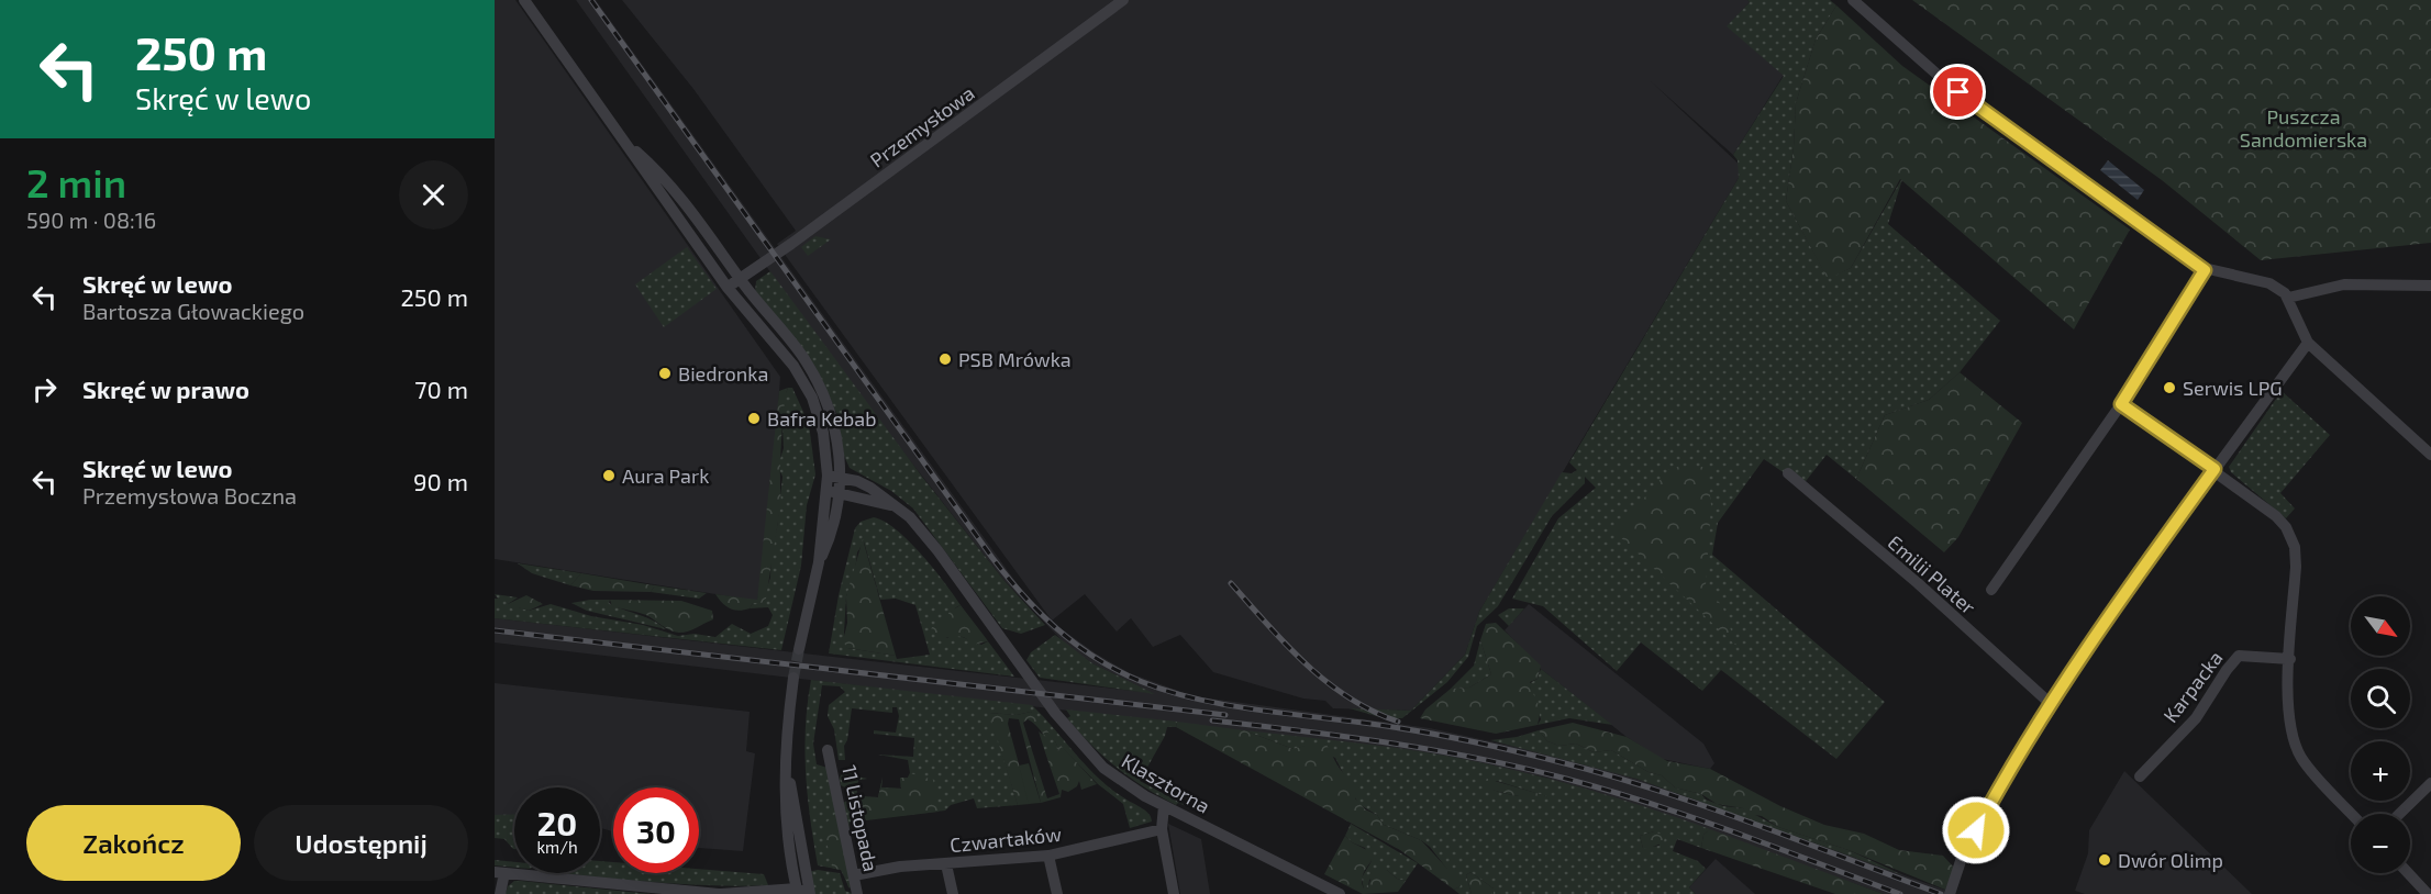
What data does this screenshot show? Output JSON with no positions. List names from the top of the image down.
{
  "streets": {
    "street": [
      "Przemysłowa",
      "Emilii Plater",
      "Karpacka",
      "Klasztorna",
      "11 Listopada",
      "Czwartaków"
    ]
  },
  "crossings": [
    ["11 Listopada", "Czwartaków"]
  ],
  "parks": ["Puszcza Sandomierska"],
  "places": [
    "PSB Mrówka",
    "Biedronka",
    "Serwis LPG",
    "Bafra Kebab",
    "Aura Park",
    "Dwór Olimp"
  ],
  "north": "bottom right",
  "page": {
    "turn": ["250 m", "Skręć w lewo"],
    "heading": ["2 min", "590 m · 08:16"],
    "list": [
      {
        "name": "Skręć w lewo",
        "note": "Bartosza Głowackiego",
        "value": "250 m"
      },
      {
        "name": "Skręć w prawo",
        "value": "70 m"
      },
      {
        "name": "Skręć w lewo",
        "note": "Przemysłowa Boczna",
        "value": "90 m"
      }
    ],
    "map_buttons": ["+", "−"],
    "speed": "20 km/h",
    "limit": "30",
    "buttons": ["Zakończ", "Udostępnij"]
  }
}
